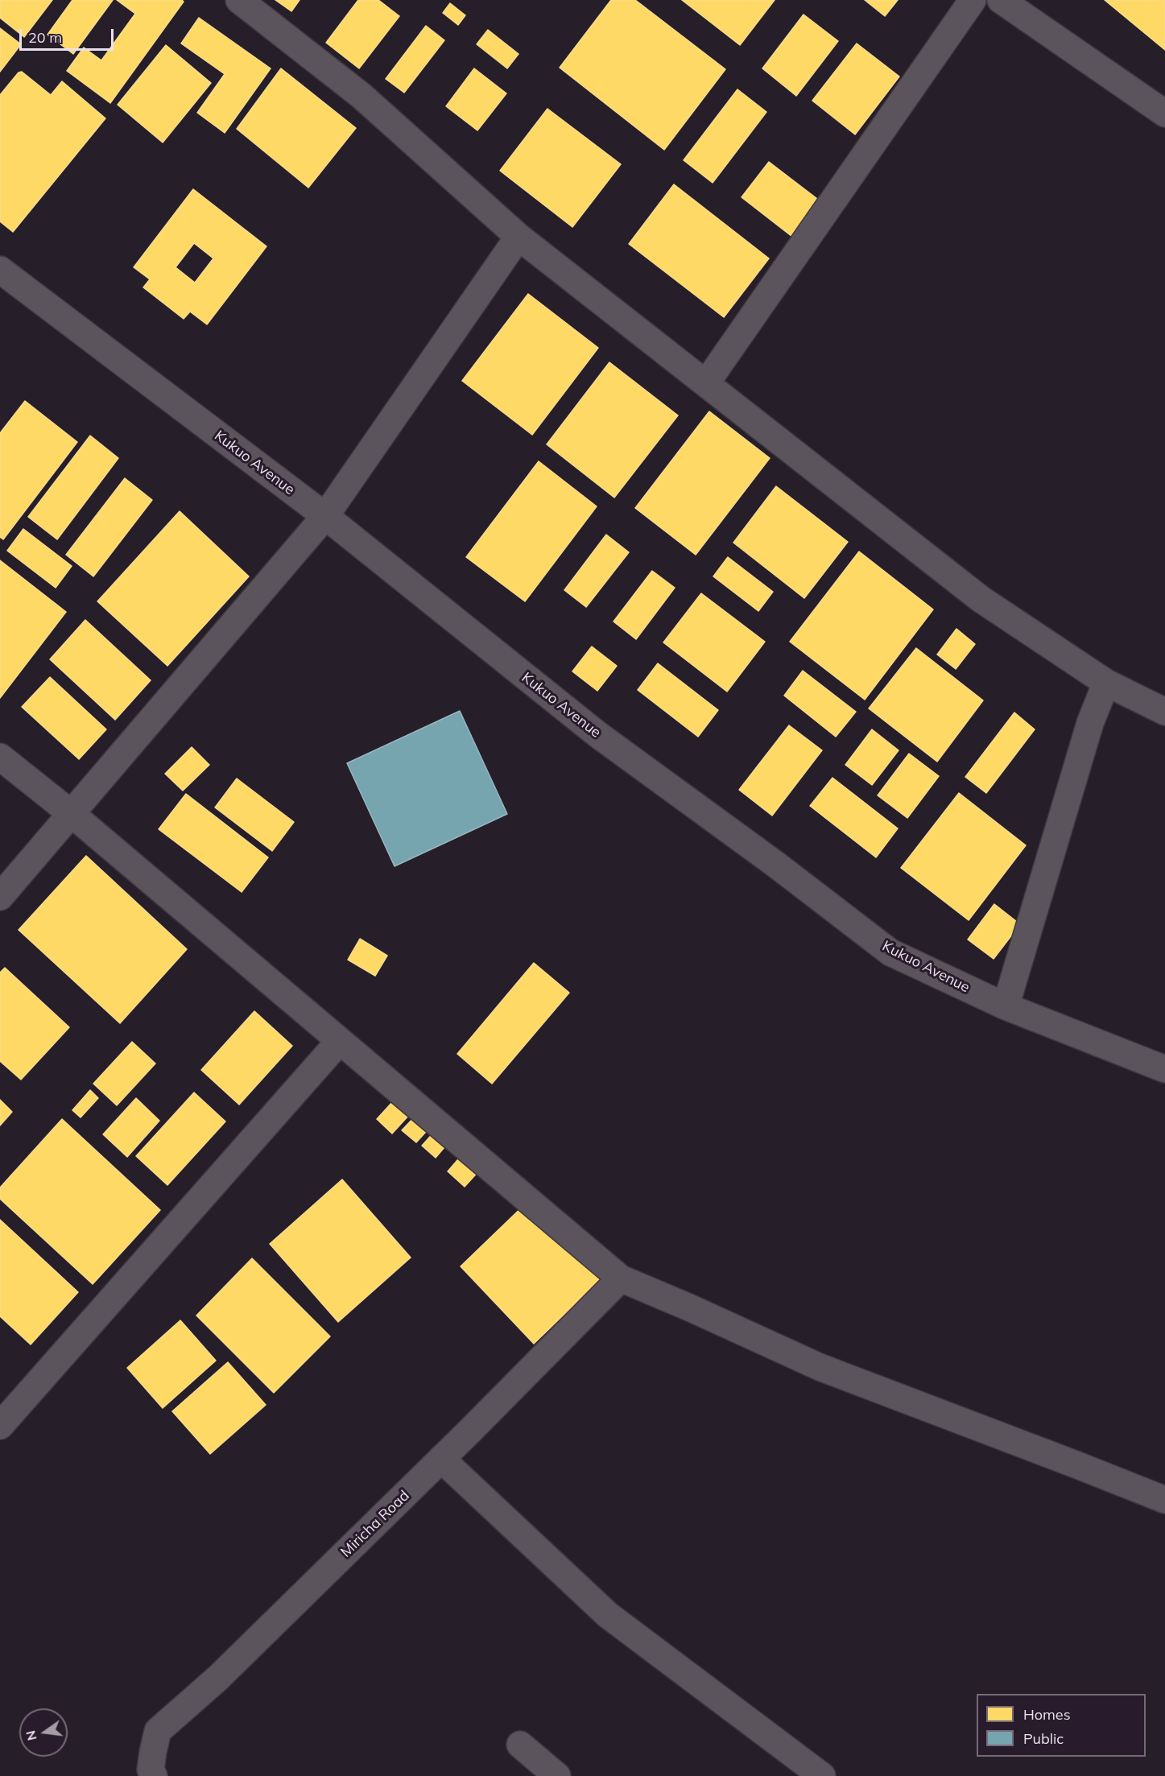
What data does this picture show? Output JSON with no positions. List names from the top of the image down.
{
  "streets": {
    "street": ["Kukuo Avenue", "Miricha Road"]
  },
  "legend": ["Homes", "Public"],
  "scale_bar": "20 m",
  "north": "left"
}
